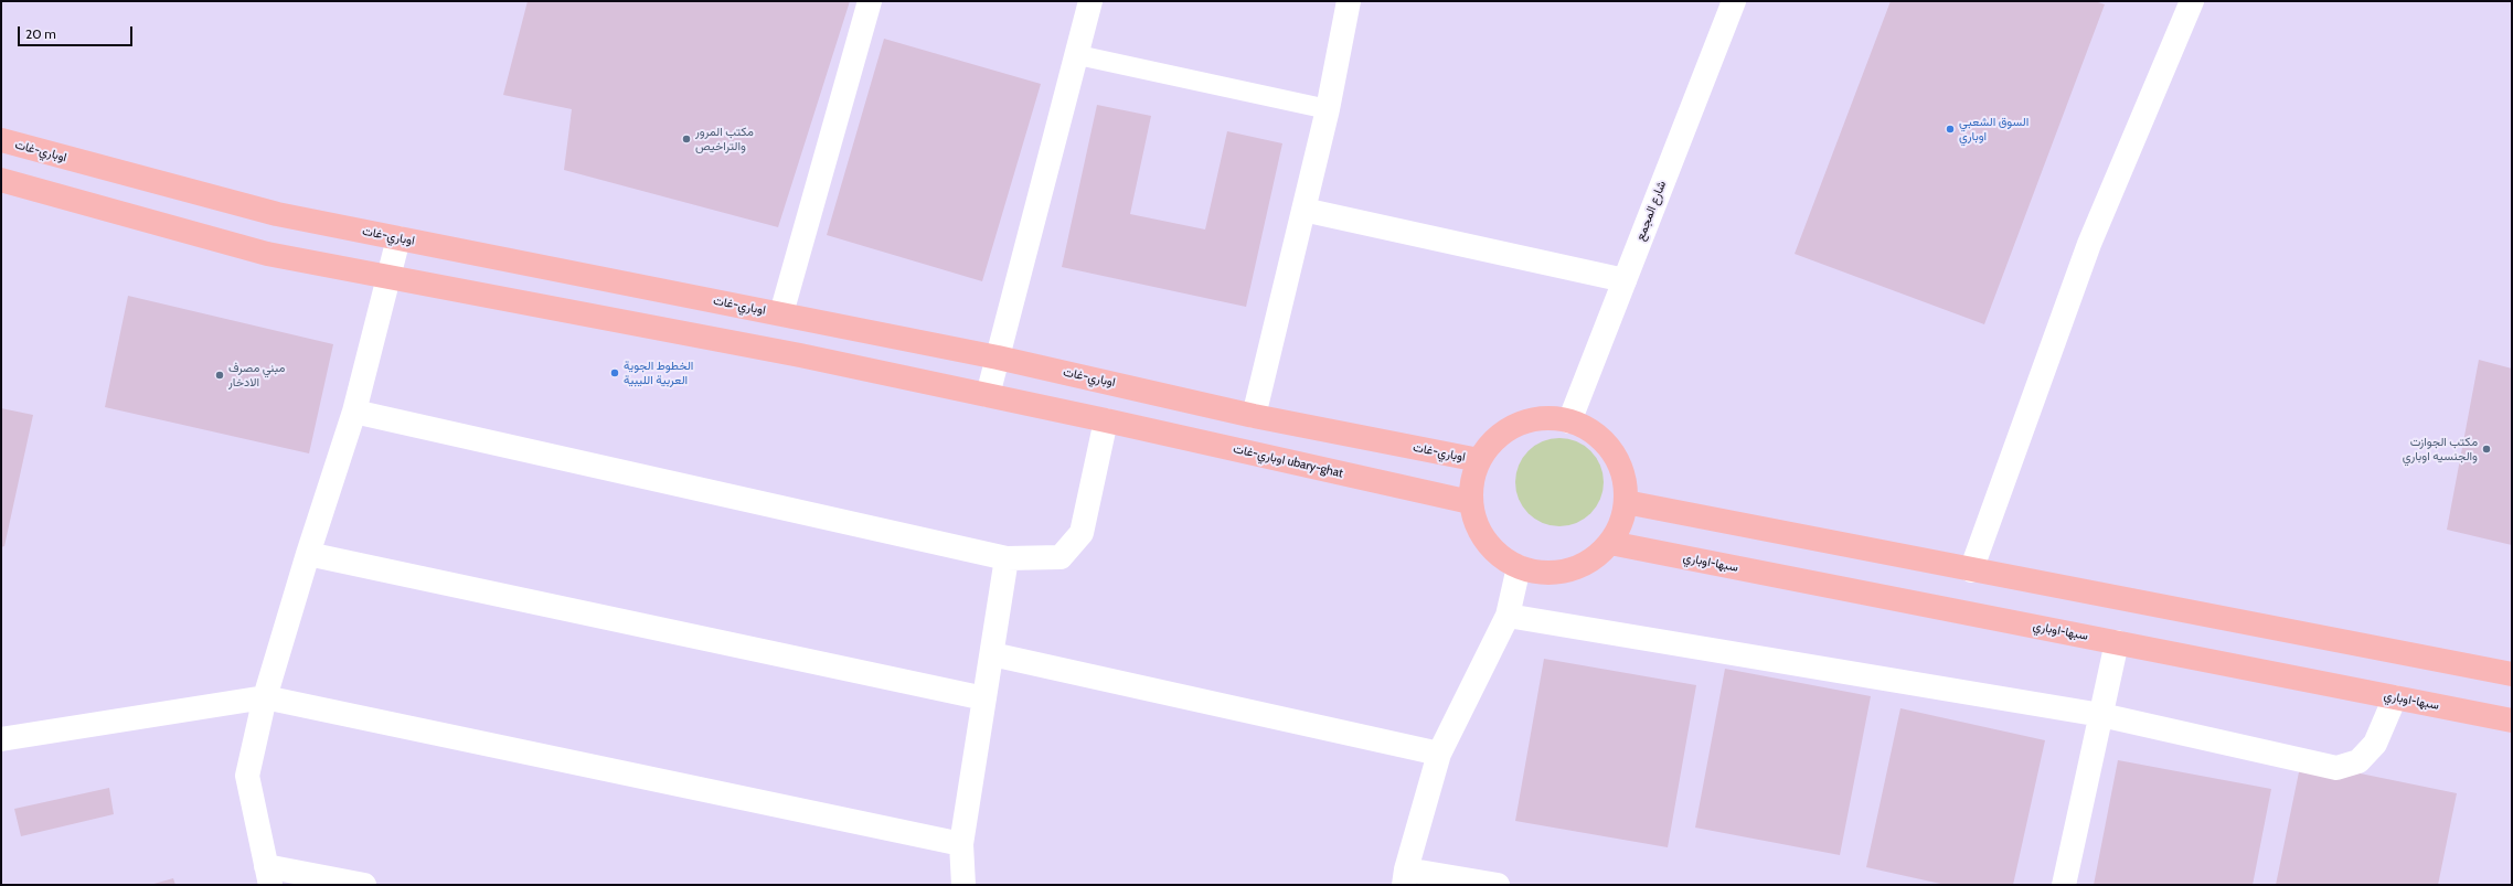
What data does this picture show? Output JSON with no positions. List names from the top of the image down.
{
  "streets": {
    "highway": ["اوباري-غات", "اوباري-غات ubary-ghat", "سبها-اوباري"],
    "street": ["شارع المجمع"]
  },
  "crossings": [
    ["اوباري-غات", "شارع المجمع"],
    ["اوباري-غات", "اوباري-غات ubary-ghat"],
    ["اوباري-غات", "سبها-اوباري"],
    ["شارع المجمع", "اوباري-غات ubary-ghat"],
    ["شارع المجمع", "سبها-اوباري"],
    ["اوباري-غات ubary-ghat", "سبها-اوباري"]
  ],
  "places": [
    "السوق الشعبي اوباري",
    "مكتب المرور والتراخيص",
    "الخطوط الجوية العربية الليبية",
    "مبني مصرف الادخار",
    "مكتب الجوازت والجنسيه اوباري"
  ],
  "scale_bar": "20 m"
}
